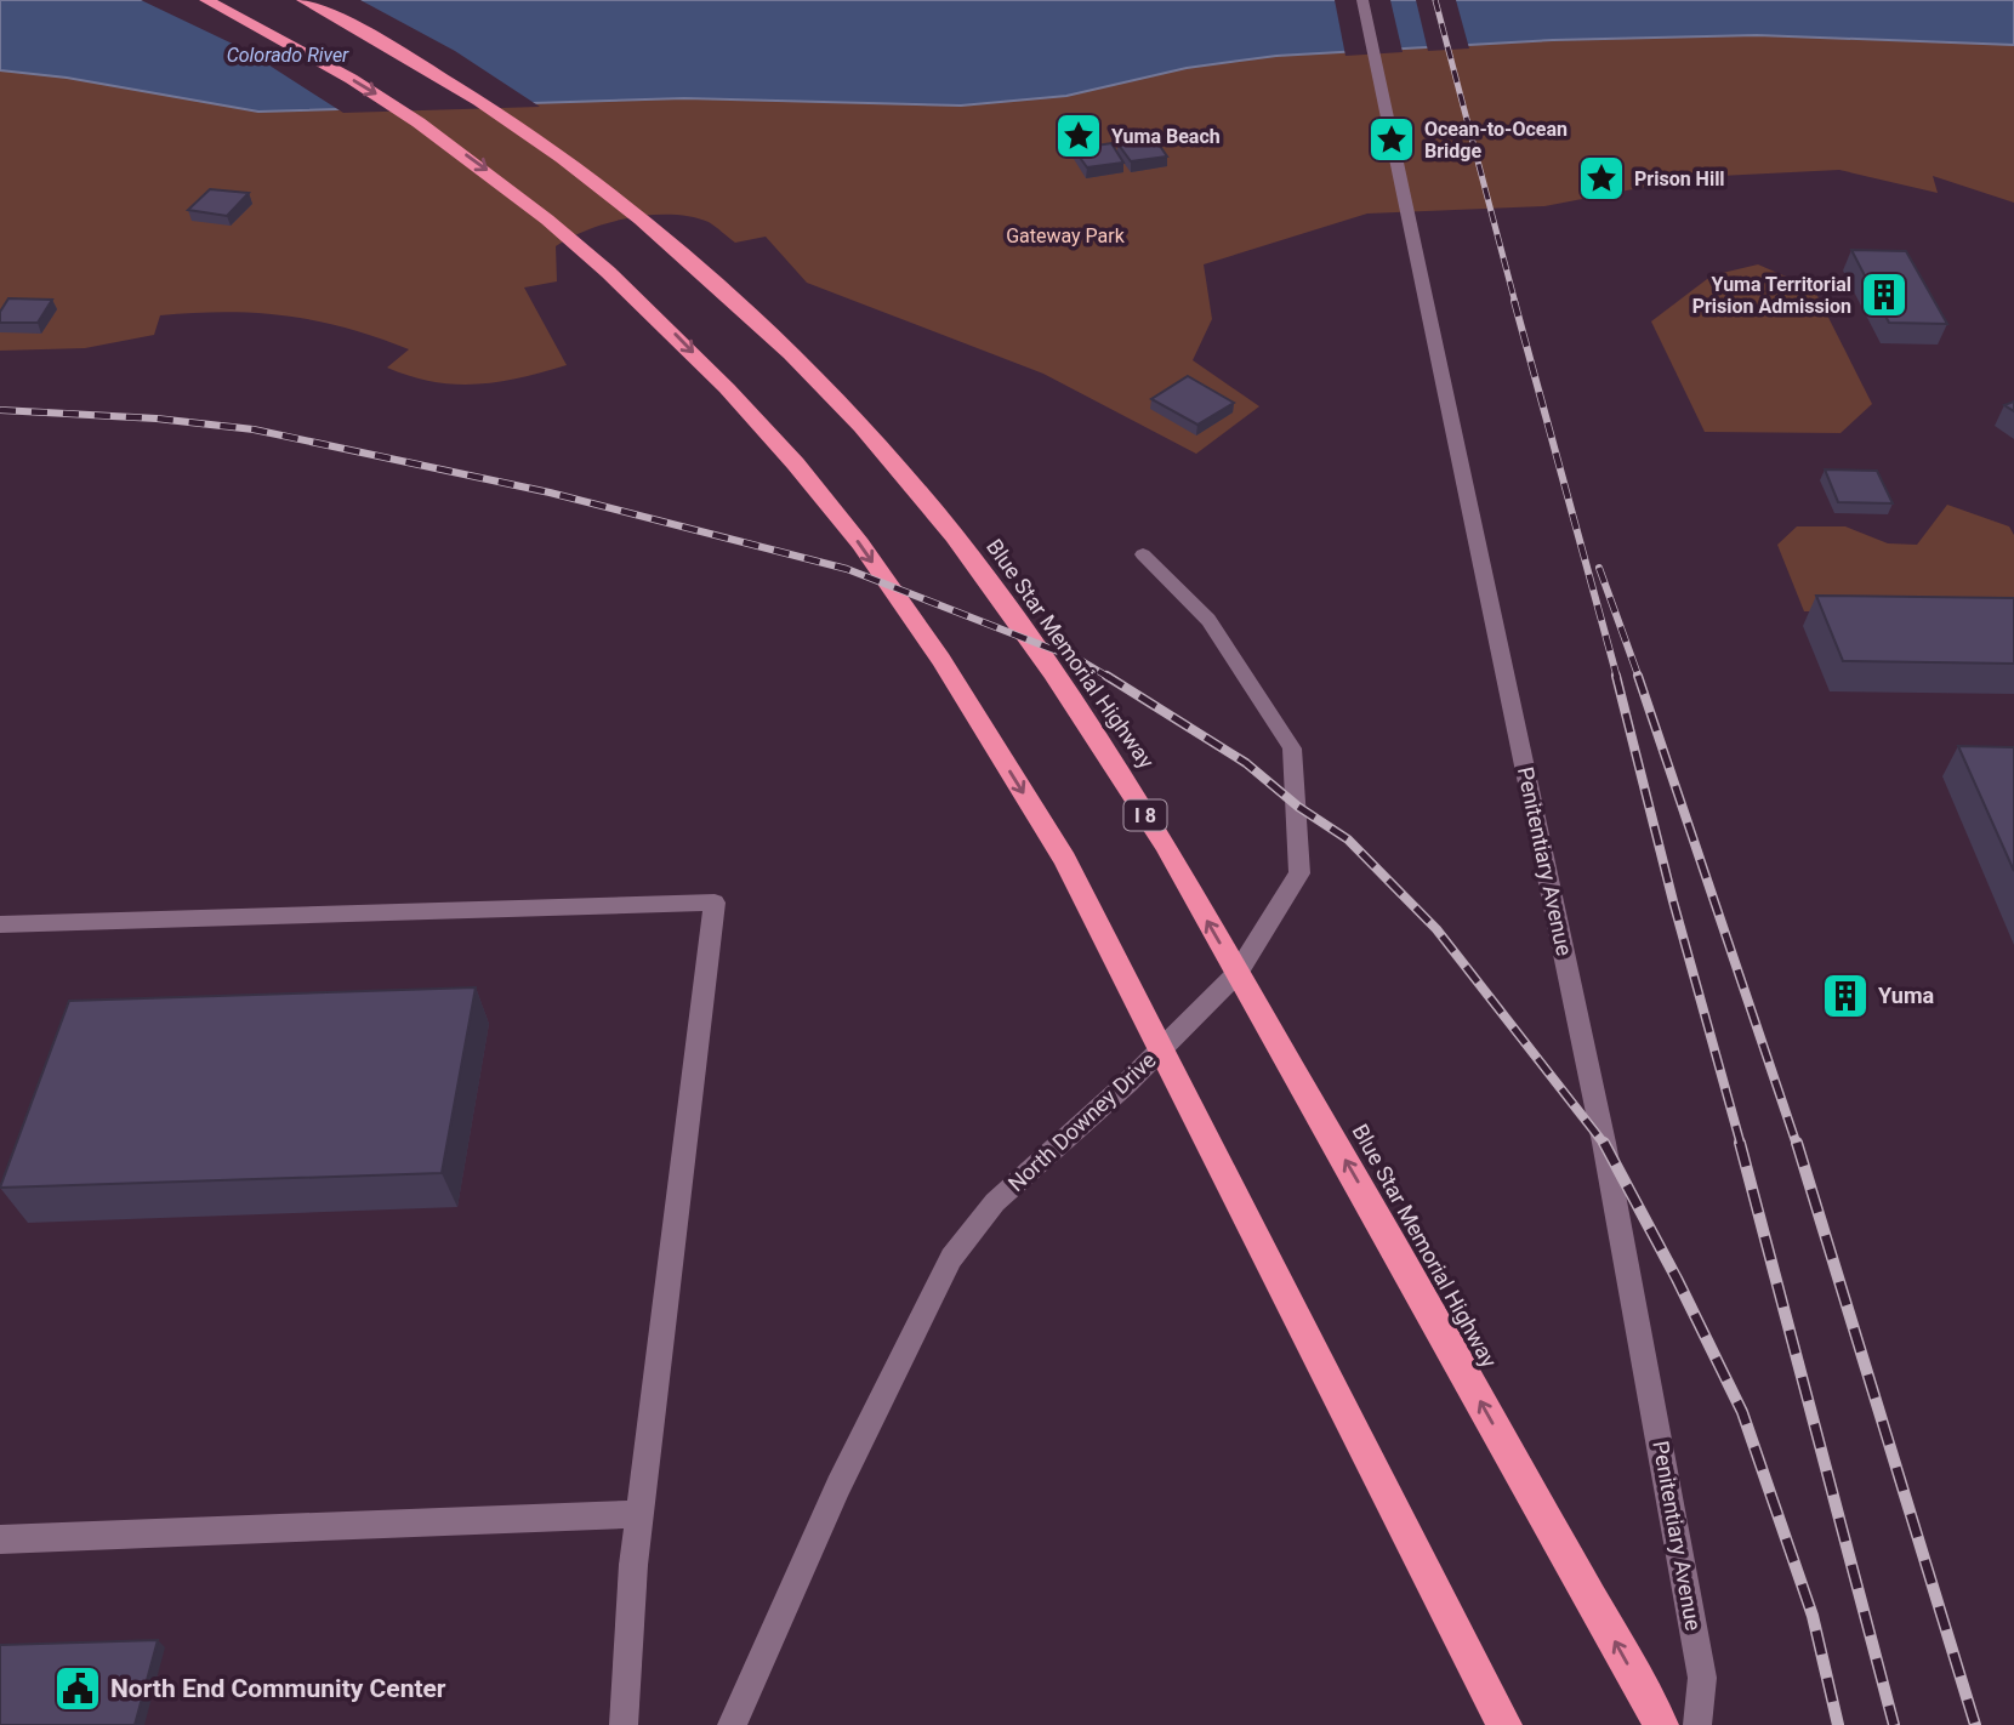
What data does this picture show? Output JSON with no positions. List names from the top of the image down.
{
  "streets": {
    "highway": ["Blue Star Memorial Highway", "I 8"],
    "street": ["Penitentiary Avenue", "North Downey Drive"]
  },
  "water": ["Colorado River"],
  "parks": ["Gateway Park"],
  "places": {
    "place": ["Yuma Beach", "Ocean-to-Ocean Bridge", "Prison Hill"],
    "building": ["Yuma Territorial Prision Admission", "Yuma"],
    "public building": ["North End Community Center"]
  }
}
